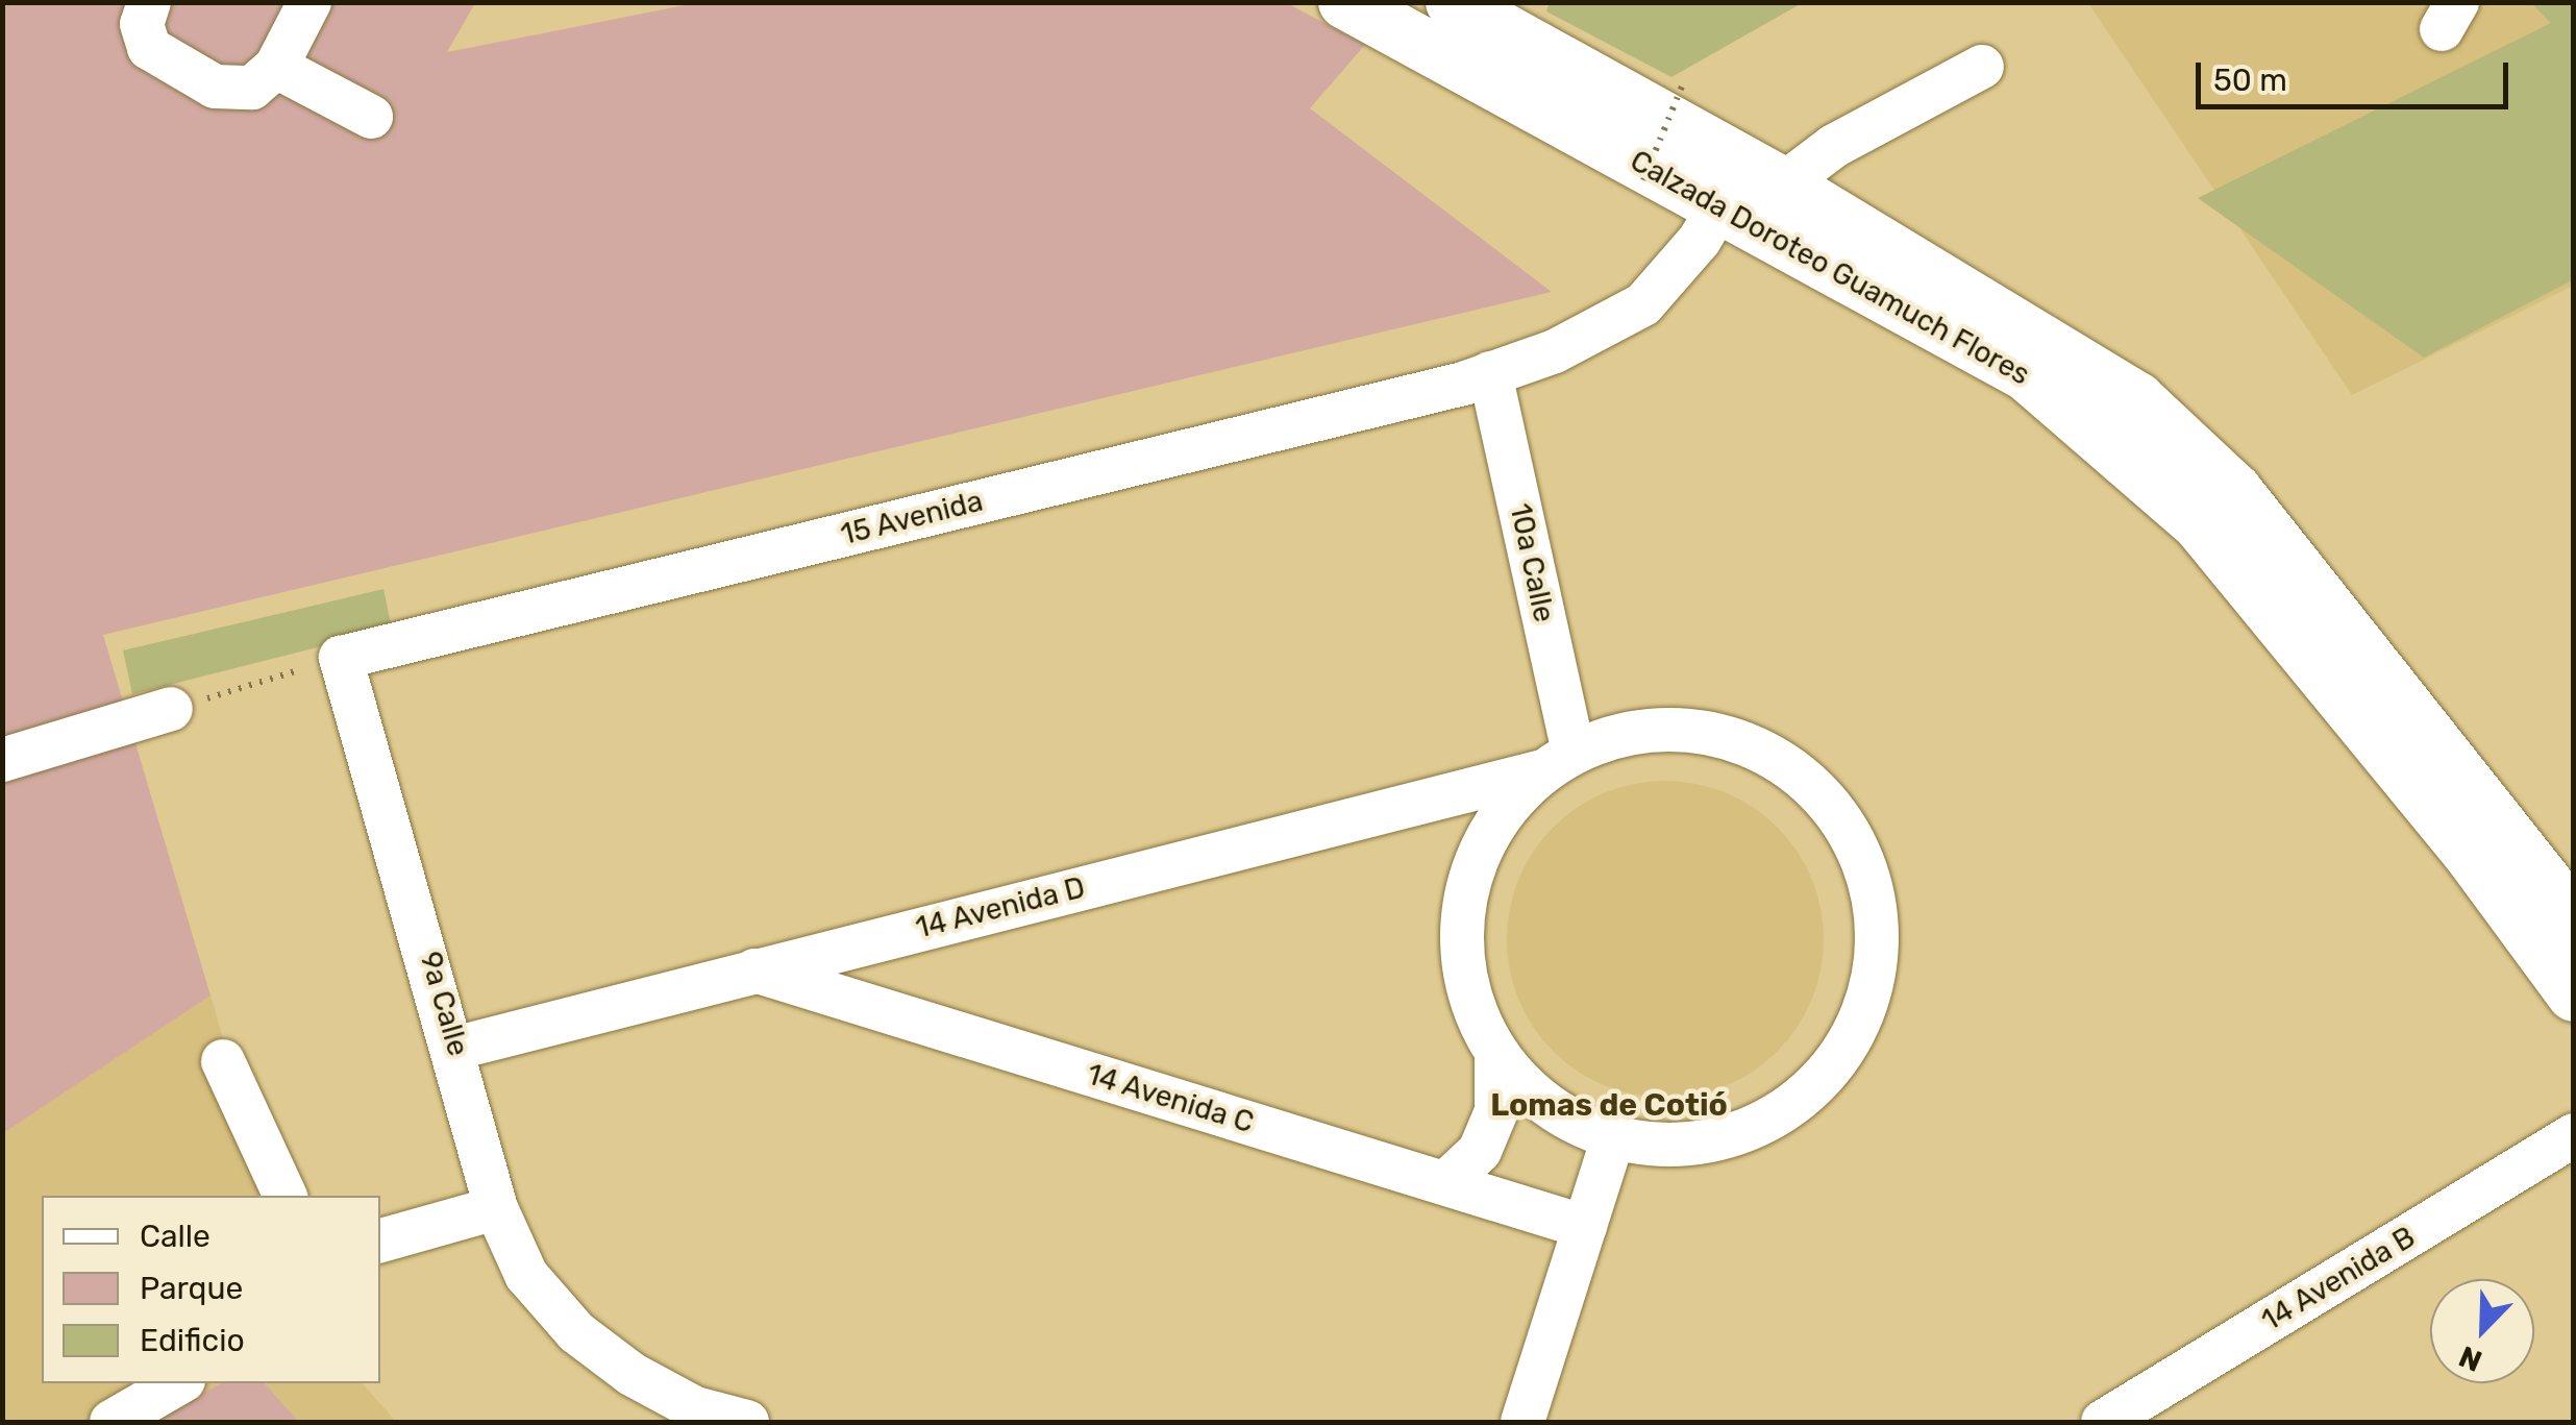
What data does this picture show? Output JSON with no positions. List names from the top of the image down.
{
  "streets": {
    "main road": ["Calzada Doroteo Guamuch Flores"],
    "street": [
      "15 Avenida",
      "10a Calle",
      "14 Avenida D",
      "9a Calle",
      "14 Avenida C",
      "14 Avenida B"
    ]
  },
  "crossings": [
    ["Calzada Doroteo Guamuch Flores", "15 Avenida"],
    ["15 Avenida", "10a Calle"],
    ["15 Avenida", "9a Calle"],
    ["10a Calle", "14 Avenida D"],
    ["14 Avenida D", "9a Calle"],
    ["14 Avenida D", "14 Avenida C"]
  ],
  "districts": ["Lomas de Cotió"],
  "legend": ["Calle", "Parque", "Edificio"],
  "scale_bar": "50 m",
  "north": "bottom left"
}
